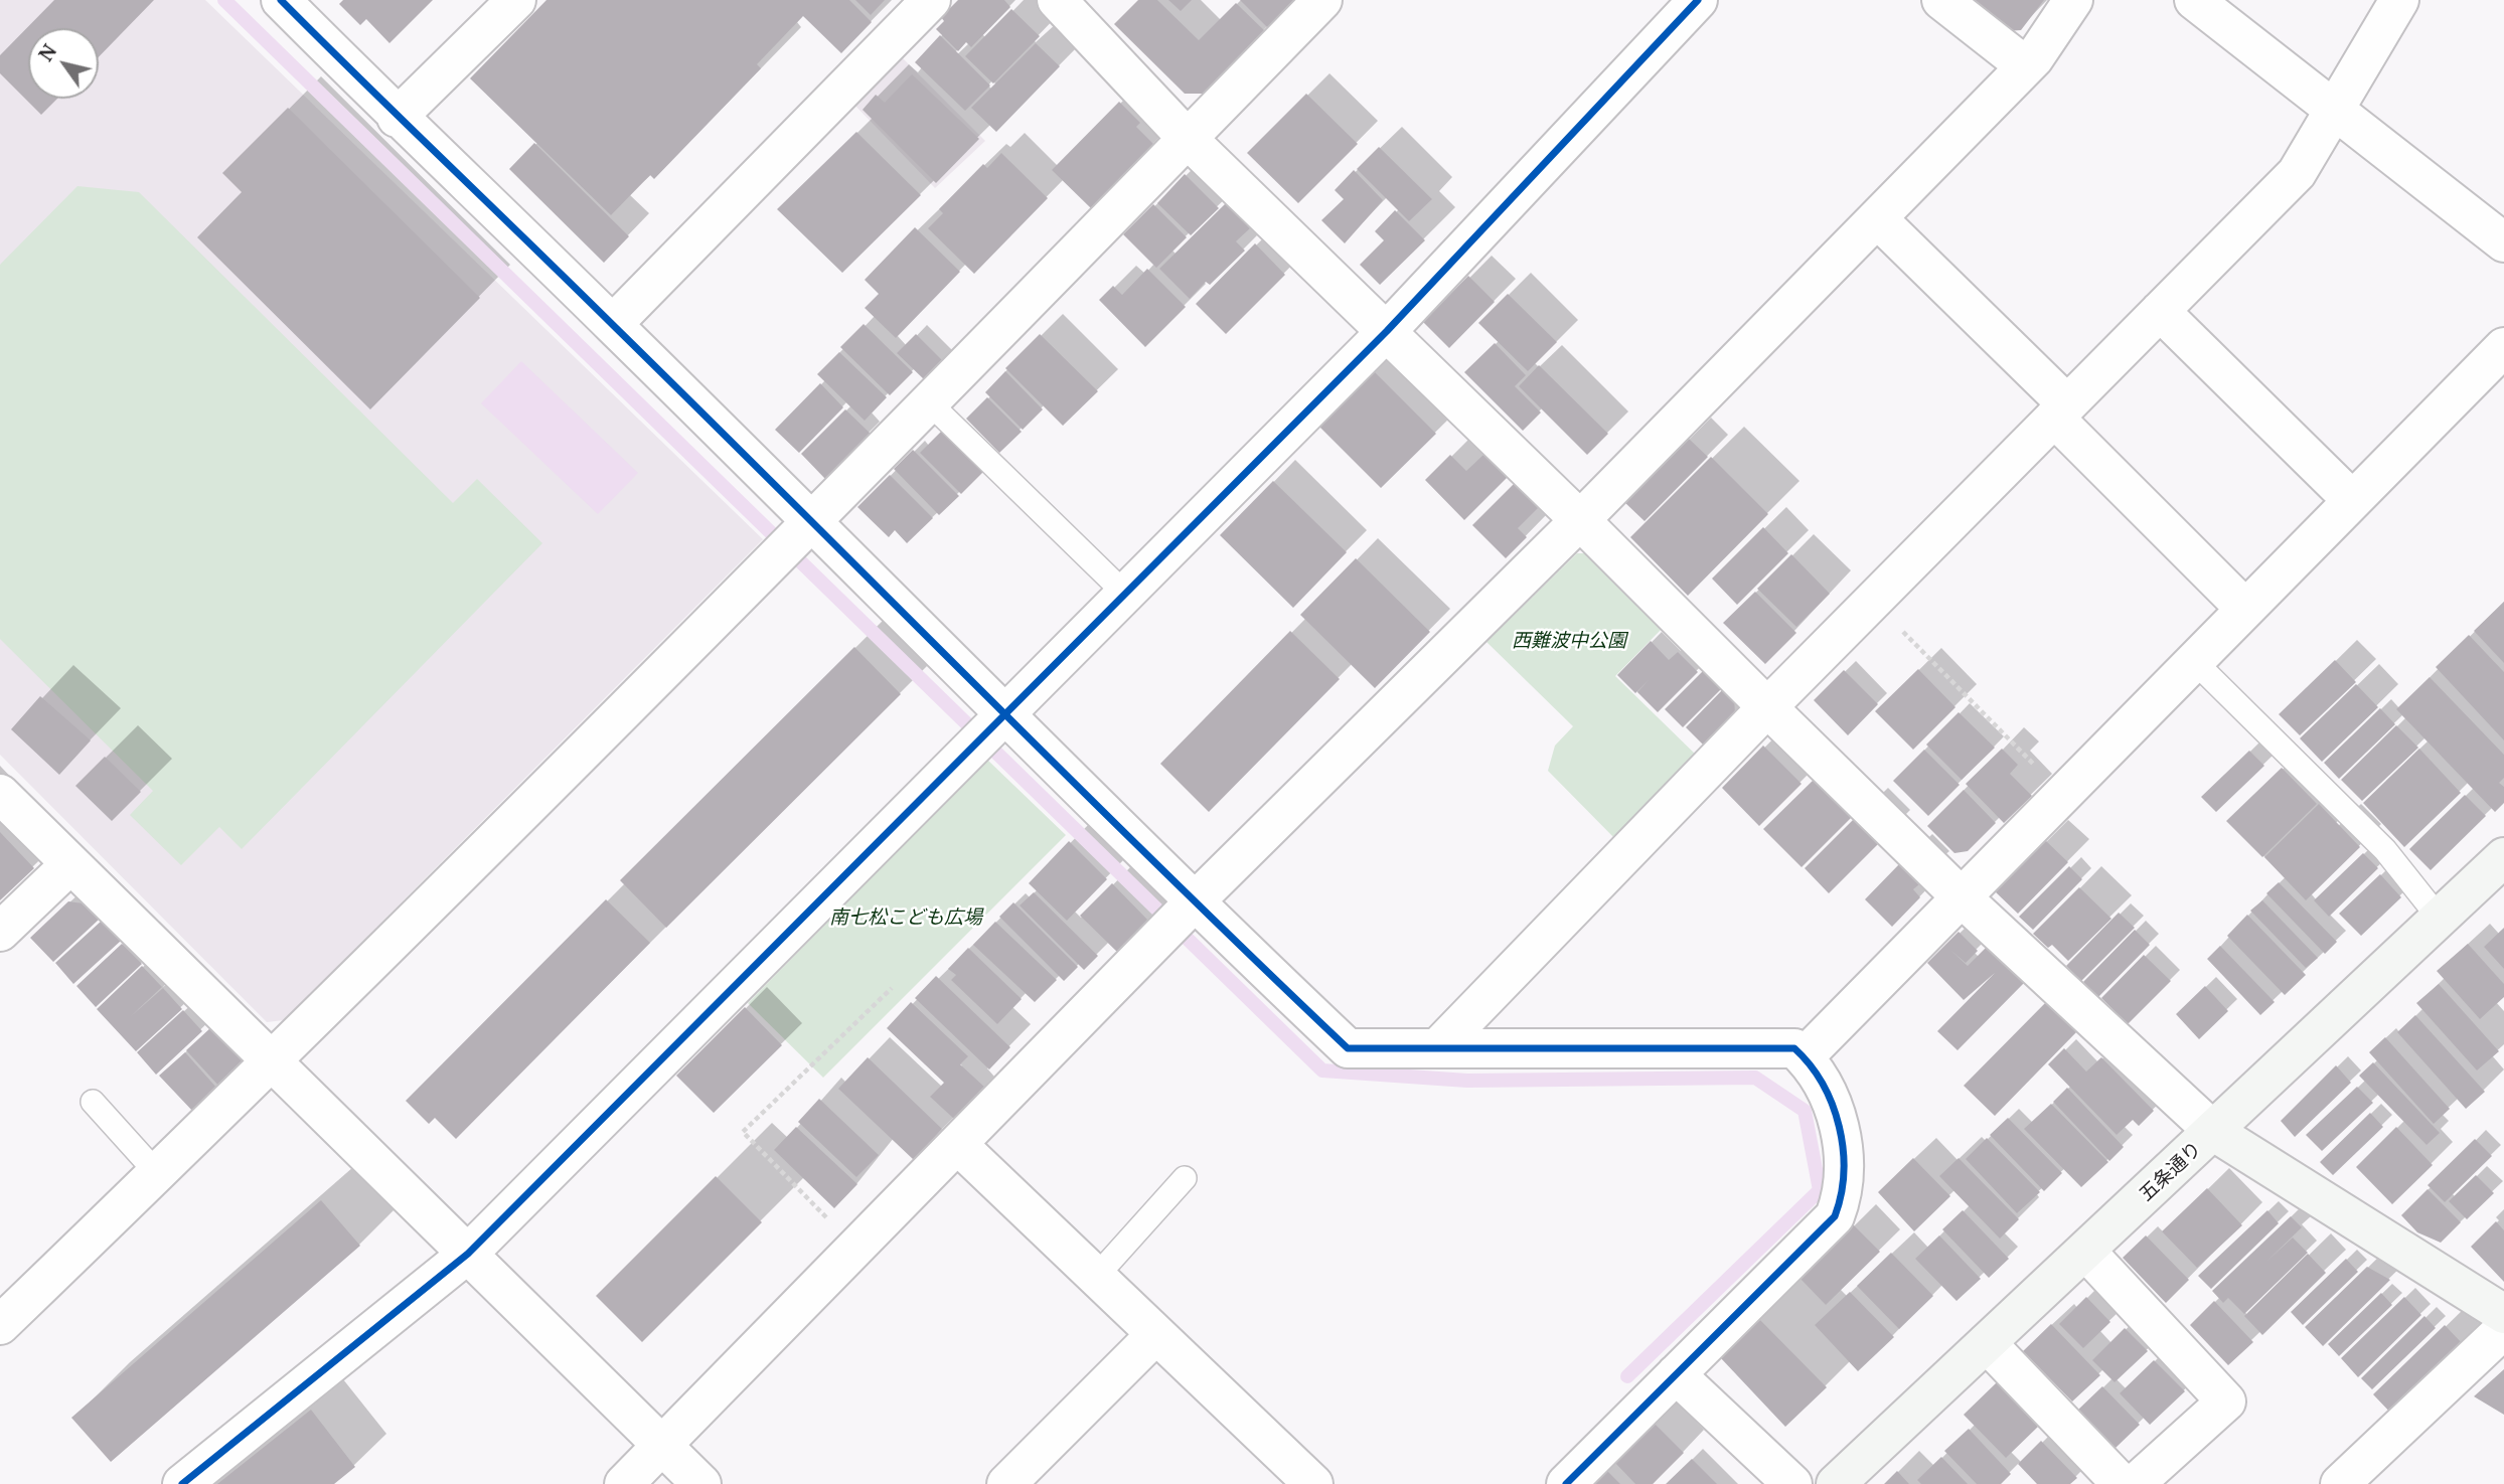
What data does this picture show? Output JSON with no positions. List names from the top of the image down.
{
  "streets": {
    "street": ["五条通り"]
  },
  "parks": ["西難波中公園", "南七松こども広場"],
  "north": "top left"
}
